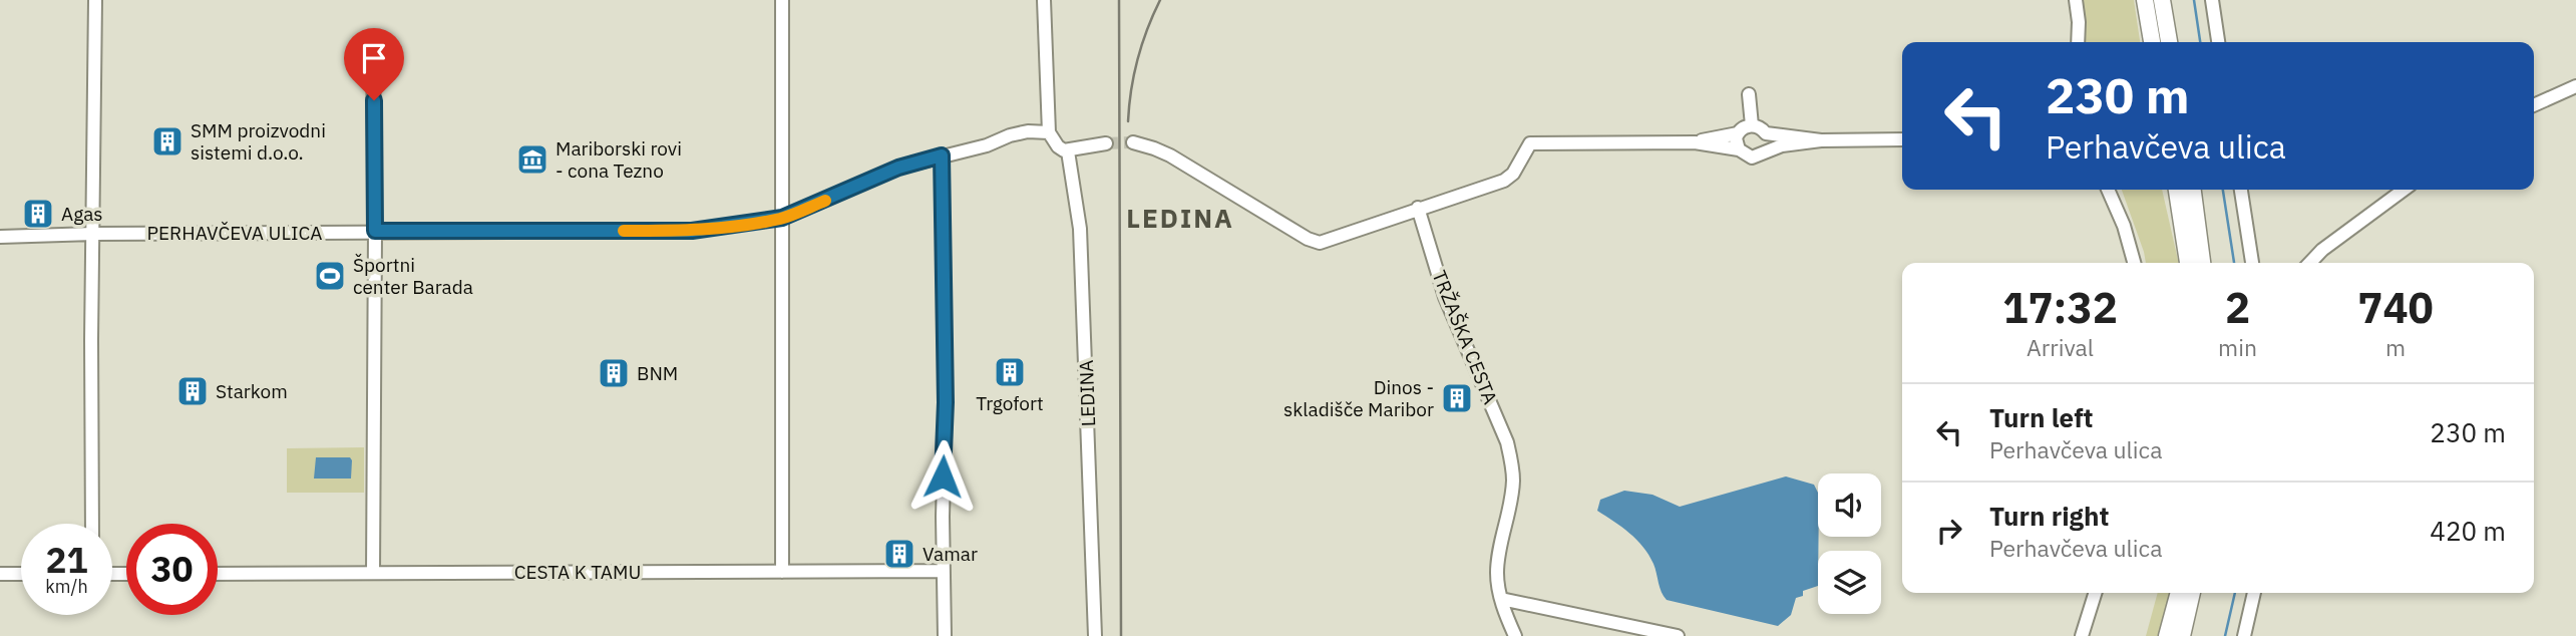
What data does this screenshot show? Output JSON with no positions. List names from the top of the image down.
{
  "streets": {
    "street": [
      "PERHAVČEVA ULICA",
      "TRŽAŠKA CESTA",
      "LEDINA",
      "CESTA K TAMU"
    ]
  },
  "districts": ["LEDINA"],
  "places": {
    "building": [
      "SMM proizvodni sistemi d.o.o.",
      "Agas",
      "Trgofort",
      "BNM",
      "Starkom",
      "Dinos - skladišče Maribor",
      "Vamar"
    ],
    "museum": ["Mariborski rovi - cona Tezno"],
    "sports": ["Športni center Barada"]
  },
  "page": {
    "turn": ["230 m", "Perhavčeva ulica"],
    "eta": [
      "17:32",
      "Arrival",
      "2",
      "min",
      "740",
      "m"
    ],
    "list": [
      {
        "name": "Turn left",
        "note": "Perhavčeva ulica",
        "value": "230 m"
      },
      {
        "name": "Turn right",
        "note": "Perhavčeva ulica",
        "value": "420 m"
      }
    ],
    "speed": "21 km/h",
    "limit": "30"
  }
}
